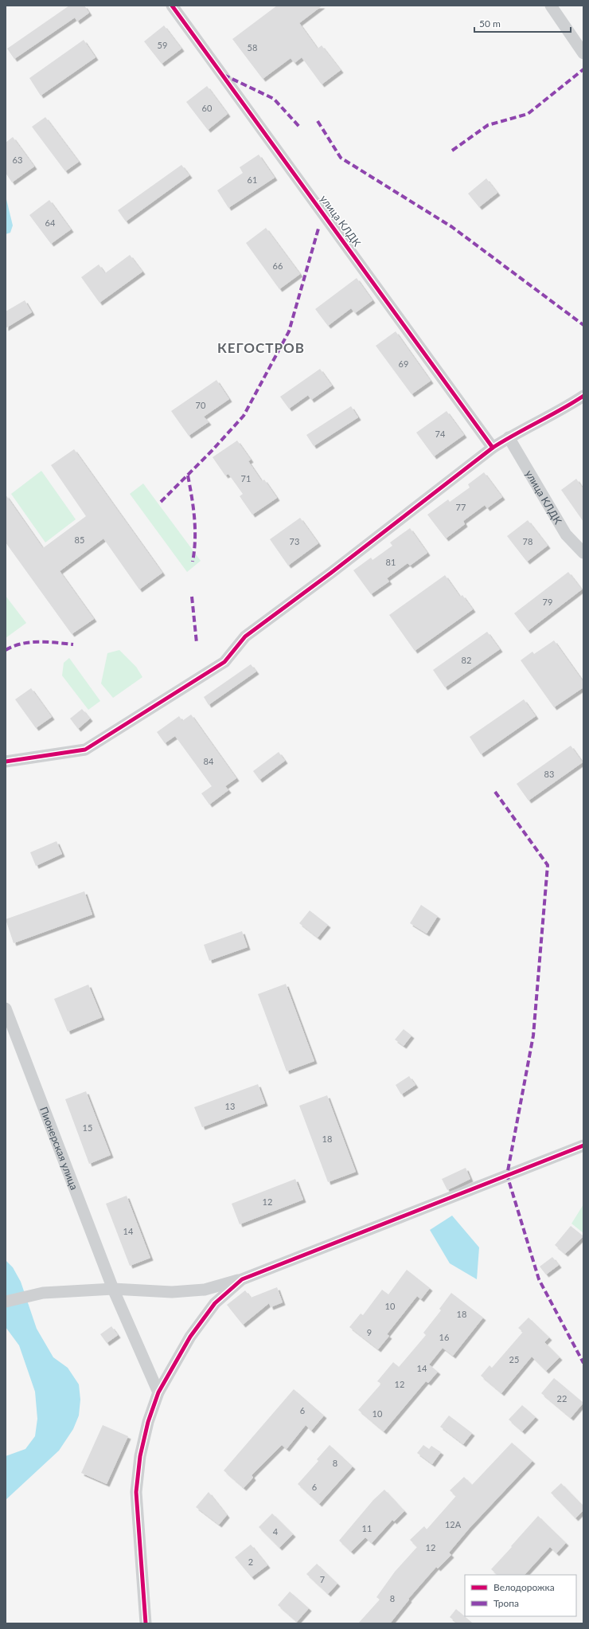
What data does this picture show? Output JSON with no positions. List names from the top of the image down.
{
  "streets": {
    "street": ["улица КЛДК", "Пионерская улица"]
  },
  "districts": ["КЕГОСТРОВ"],
  "house_numbers": [
    "59",
    "58",
    "60",
    "63",
    "61",
    "64",
    "66",
    "69",
    "70",
    "74",
    "71",
    "77",
    "85",
    "73",
    "78",
    "81",
    "79",
    "82",
    "84",
    "83",
    "13",
    "15",
    "18",
    "12",
    "14",
    "10",
    "18",
    "9",
    "16",
    "25",
    "14",
    "12",
    "22",
    "6",
    "10",
    "8",
    "6",
    "12А",
    "11",
    "4",
    "12",
    "2",
    "7",
    "8"
  ],
  "legend": ["Велодорожка", "Тропа"],
  "scale_bar": "50 m"
}
